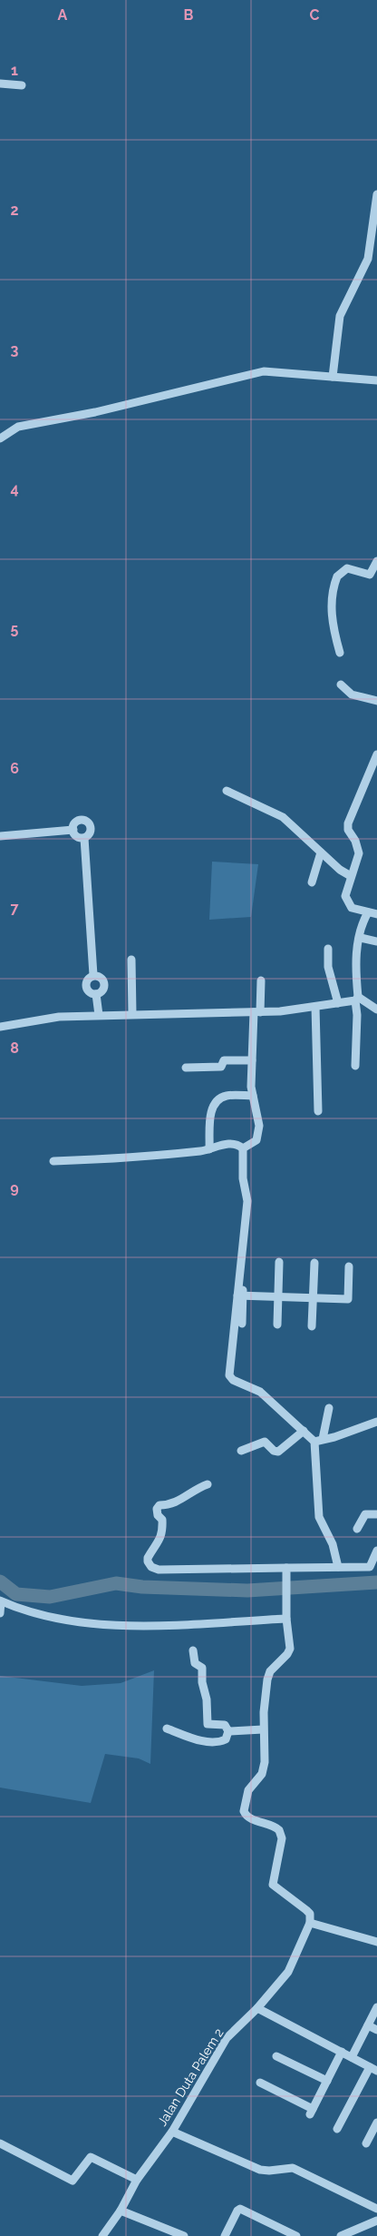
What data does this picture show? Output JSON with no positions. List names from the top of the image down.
{
  "streets": {
    "street": ["Jalan Duta Palem 2"]
  },
  "grid": {
    "columns": ["A", "B", "C"],
    "rows": [
      "1",
      "2",
      "3",
      "4",
      "5",
      "6",
      "7",
      "8",
      "9"
    ]
  }
}
